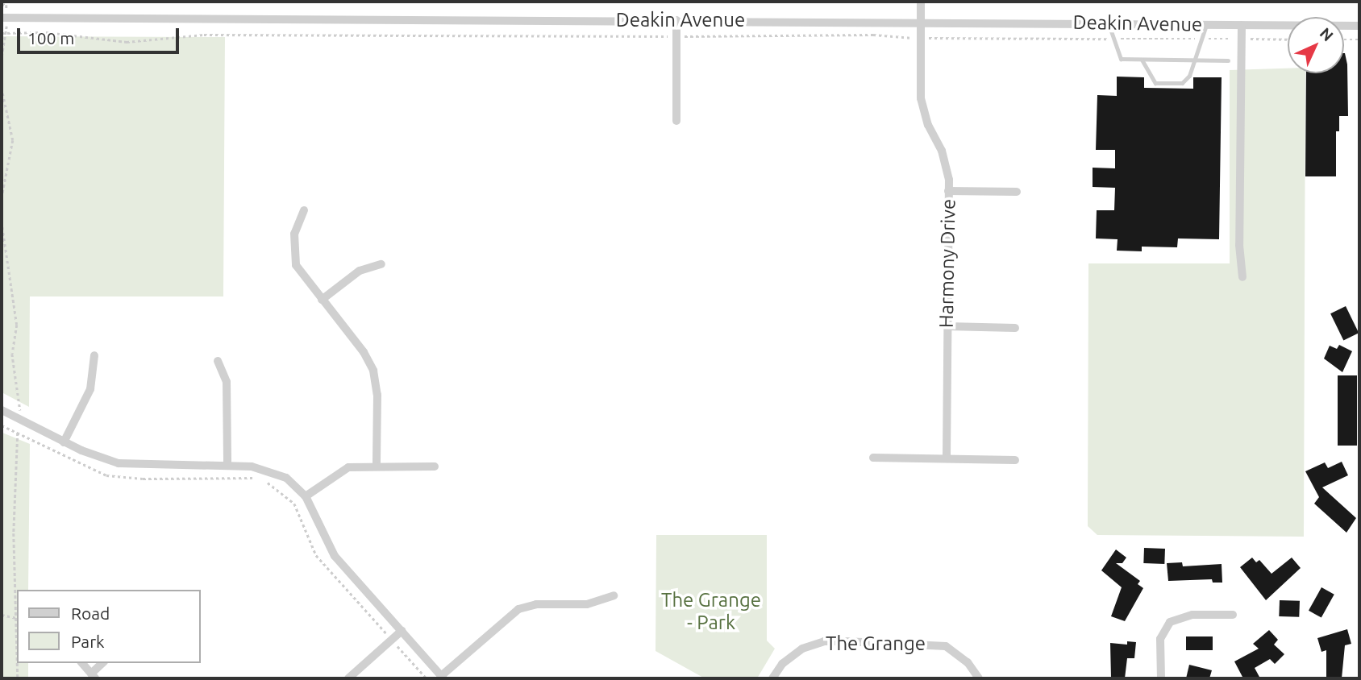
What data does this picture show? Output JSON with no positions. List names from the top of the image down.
{
  "streets": {
    "street": ["Deakin Avenue", "Harmony Drive", "The Grange"]
  },
  "crossings": [
    ["Deakin Avenue", "Harmony Drive"]
  ],
  "parks": ["The Grange - Park"],
  "legend": ["Road", "Park"],
  "scale_bar": "100 m",
  "north": "top right"
}
